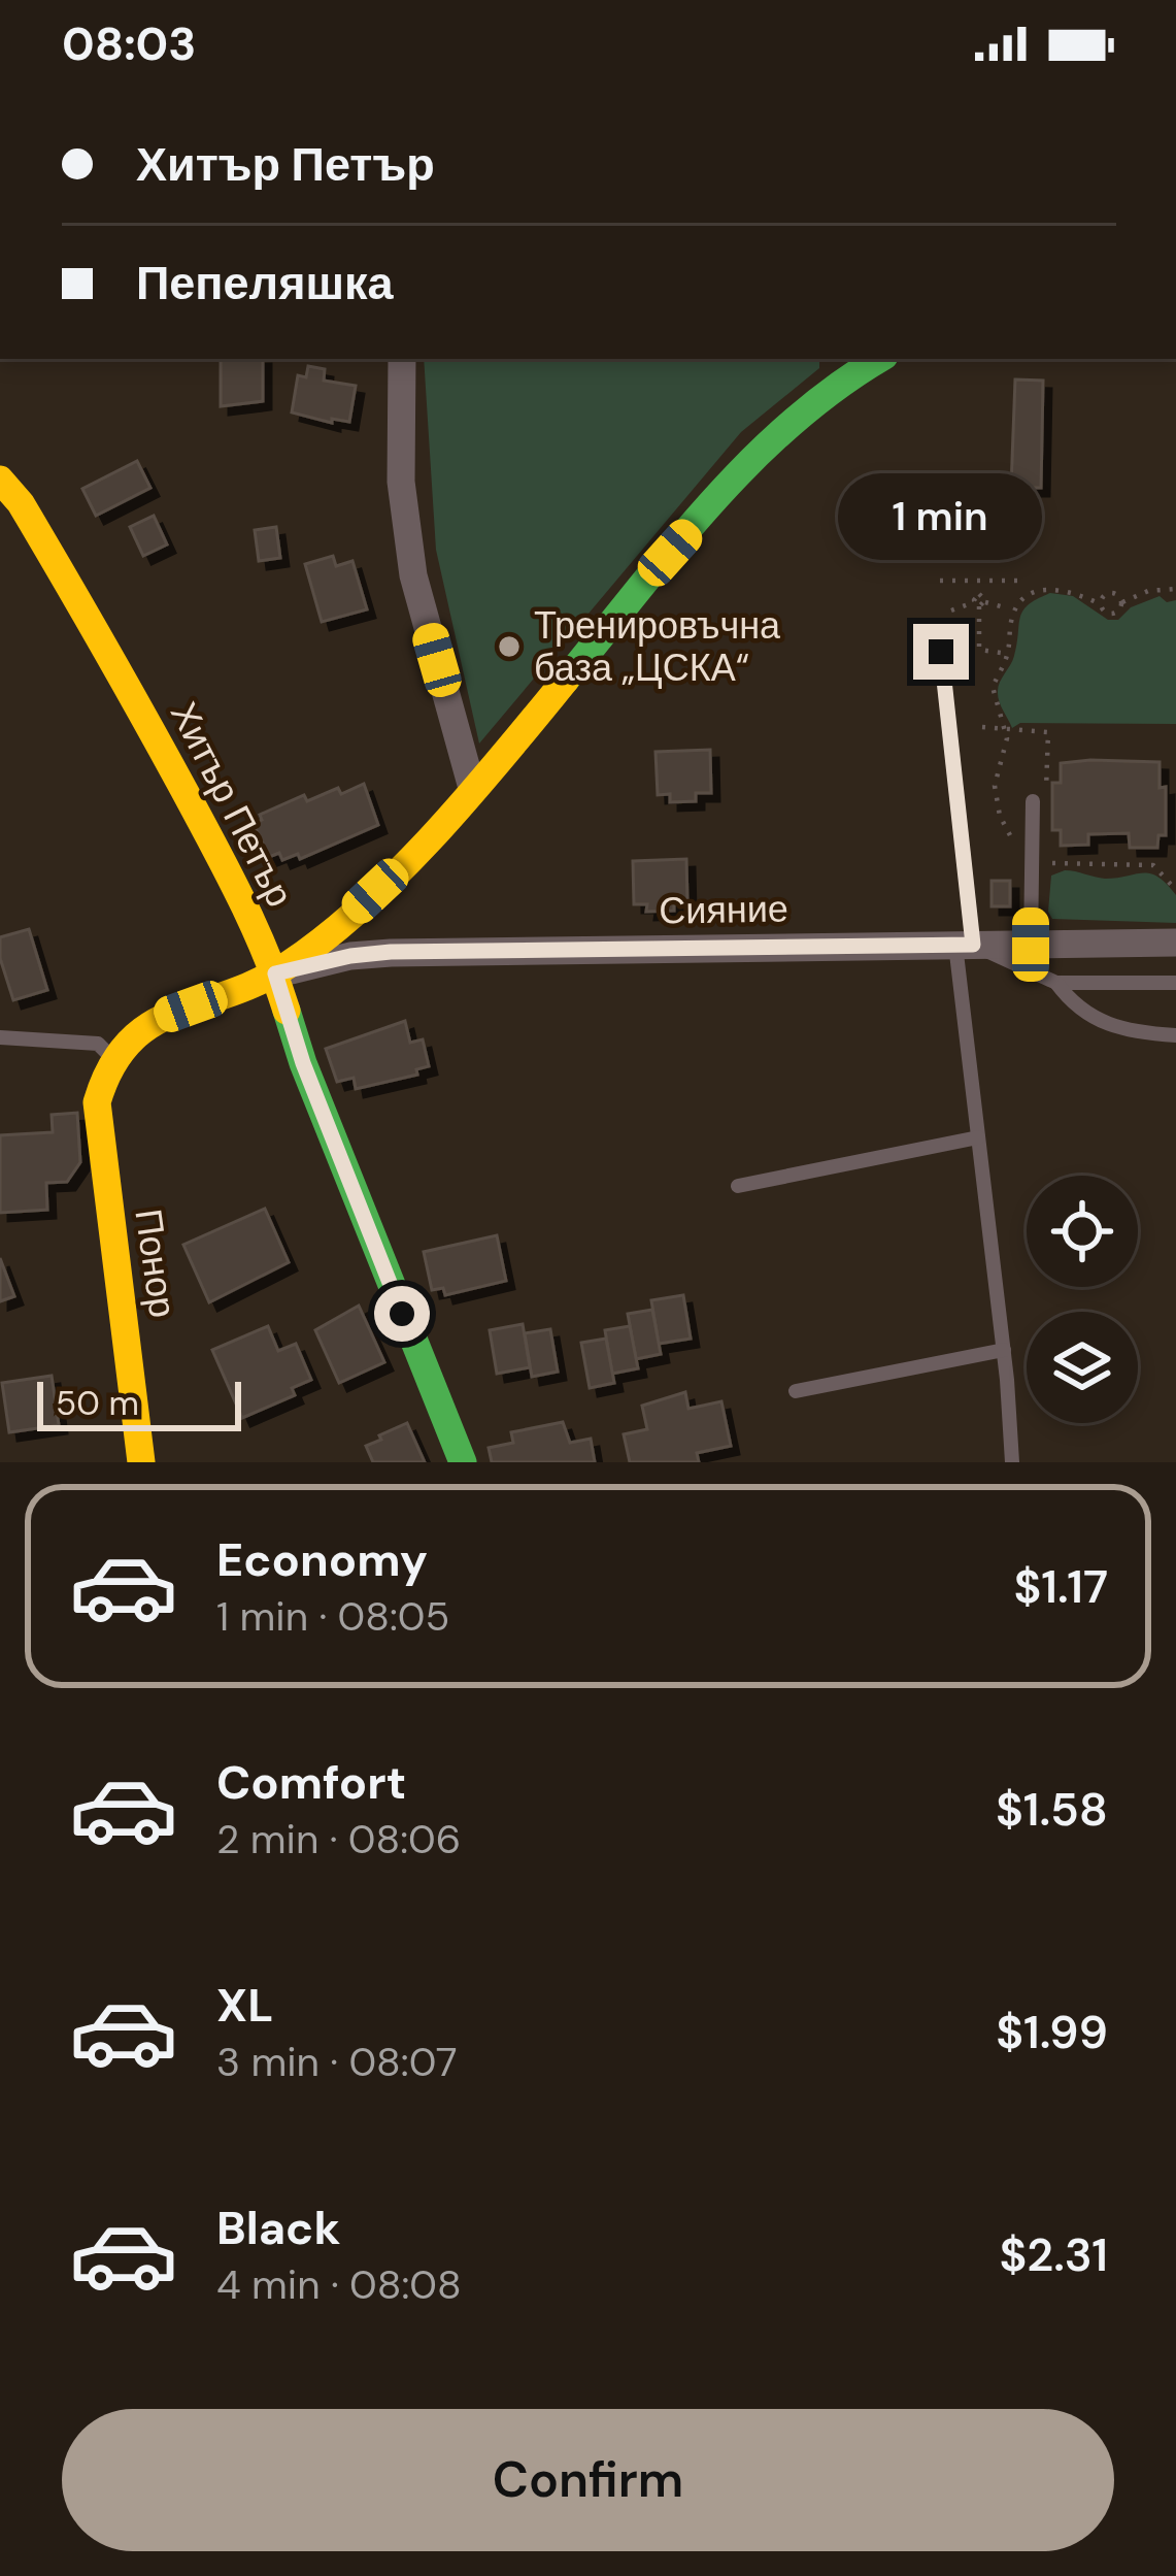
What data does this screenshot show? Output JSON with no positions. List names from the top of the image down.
{
  "streets": {
    "street": ["Хитър Петър", "Сияние", "Понор"]
  },
  "crossings": [
    ["Хитър Петър", "Сияние"]
  ],
  "places": ["Тренировъчна база „ЦСКА“"],
  "scale_bar": "50 m",
  "page": {
    "status": "08:03",
    "banner": ["Хитър Петър", "Пепеляшка"],
    "bubble": "1 min",
    "scale": "50 m",
    "list": [
      {
        "name": "Economy",
        "note": "1 min · 08:05",
        "value": "$1.17"
      },
      {
        "name": "Comfort",
        "note": "2 min · 08:06",
        "value": "$1.58"
      },
      {
        "name": "XL",
        "note": "3 min · 08:07",
        "value": "$1.99"
      },
      {
        "name": "Black",
        "note": "4 min · 08:08",
        "value": "$2.31"
      }
    ],
    "buttons": "Confirm"
  }
}
